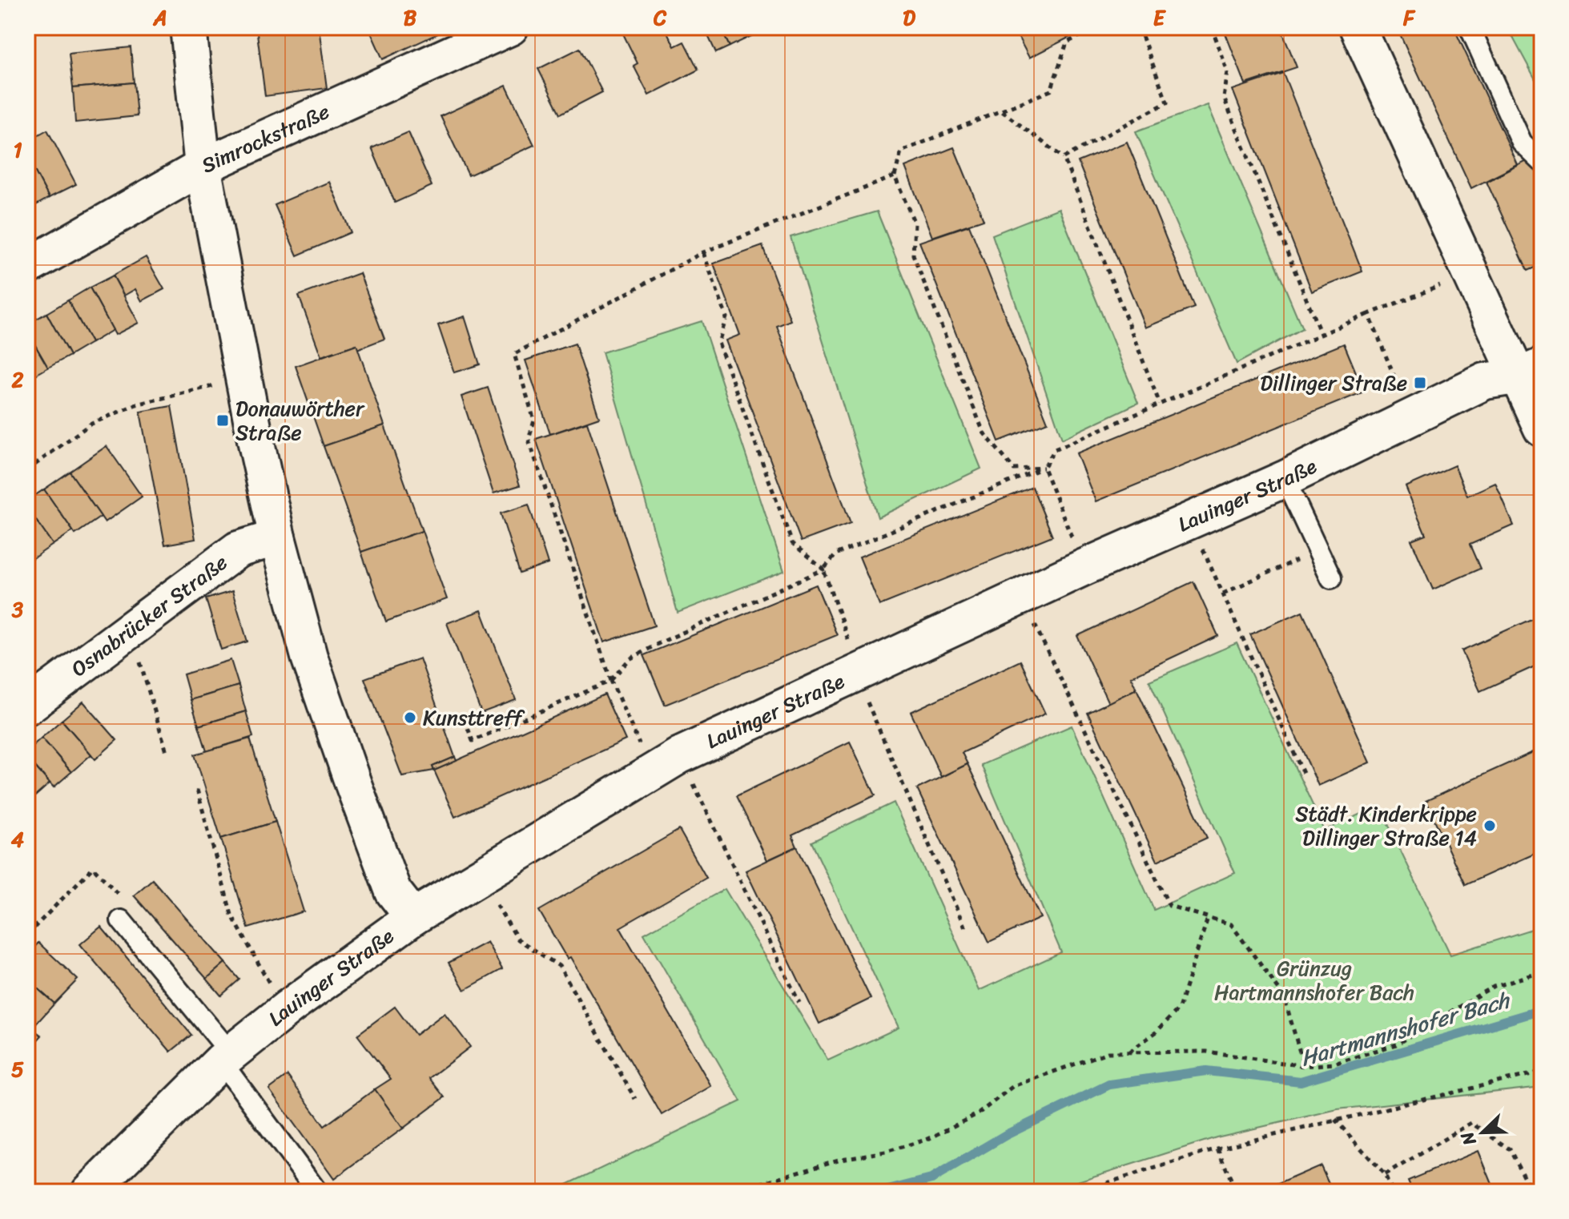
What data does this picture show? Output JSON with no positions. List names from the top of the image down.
{
  "streets": {
    "street": ["Simrockstraße", "Lauinger Straße", "Osnabrücker Straße"]
  },
  "water": ["Hartmannshofer Bach"],
  "parks": ["Grünzug Hartmannshofer Bach"],
  "places": {
    "transit": ["Dillinger Straße", "Donauwörther Straße"],
    "other": ["Kunsttreff", "Städt. Kinderkrippe Dillinger Straße 14"]
  },
  "north": "bottom left",
  "grid": {
    "columns": [
      "A",
      "B",
      "C",
      "D",
      "E",
      "F"
    ],
    "rows": [
      "1",
      "2",
      "3",
      "4",
      "5"
    ]
  }
}
